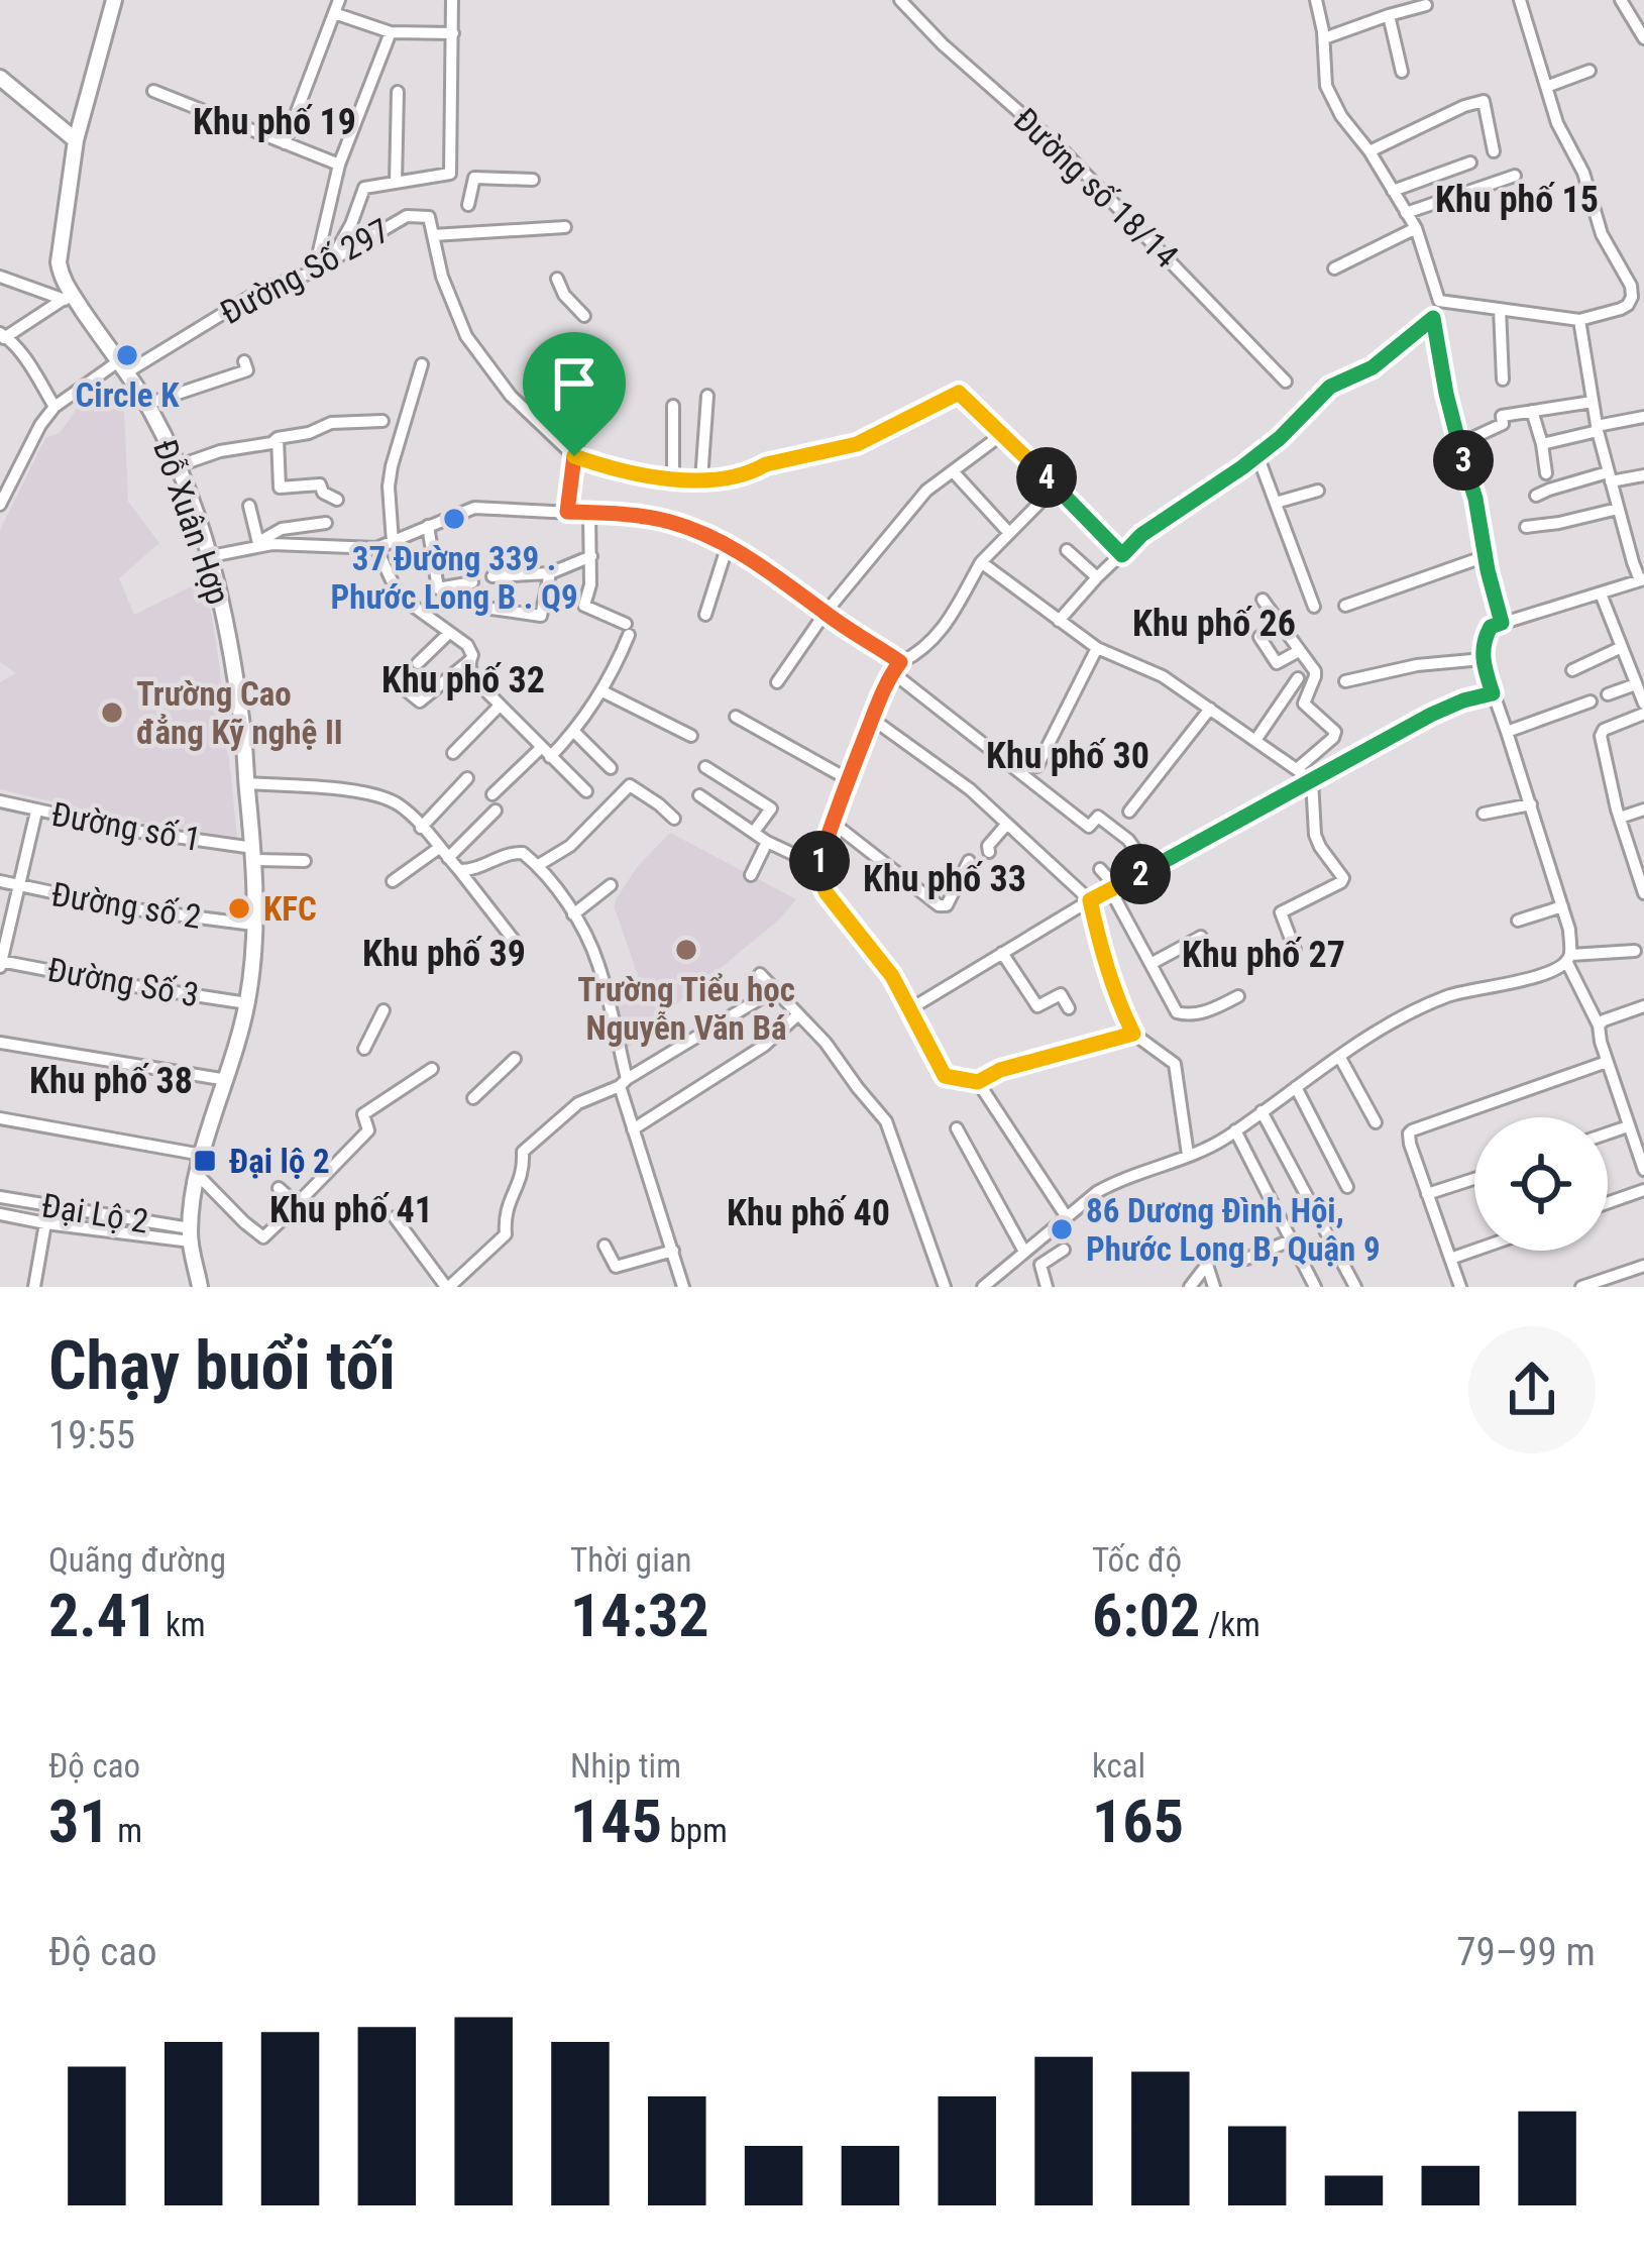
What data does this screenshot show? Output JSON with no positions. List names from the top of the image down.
{
  "streets": {
    "main road": ["Đỗ Xuân Hợp"],
    "street": [
      "Đường số 18/14",
      "Đường Số 297",
      "Đường số 1",
      "Đường số 2",
      "Đường Số 3",
      "Đại Lộ 2"
    ]
  },
  "crossings": [
    ["Đường Số 297", "Đỗ Xuân Hợp"],
    ["Đỗ Xuân Hợp", "Đường số 1"],
    ["Đỗ Xuân Hợp", "Đường số 2"],
    ["Đỗ Xuân Hợp", "Đường Số 3"],
    ["Đỗ Xuân Hợp", "Đại Lộ 2"]
  ],
  "districts": [
    "Khu phố 19",
    "Khu phố 15",
    "Khu phố 26",
    "Khu phố 32",
    "Khu phố 30",
    "Khu phố 33",
    "Khu phố 39",
    "Khu phố 27",
    "Khu phố 38",
    "Khu phố 41",
    "Khu phố 40"
  ],
  "places": {
    "other": [
      "Circle K",
      "37 Đường 339 . Phước Long B . Q9",
      "Trường Cao đẳng Kỹ nghệ II",
      "KFC",
      "Trường Tiểu học Nguyễn Văn Bá",
      "86 Dương Đình Hội, Phước Long B, Quận 9"
    ],
    "transit": ["Đại lộ 2"]
  },
  "page": {
    "pins": [
      "3",
      "4",
      "1",
      "2"
    ],
    "heading": ["Chạy buổi tối", "19:55"],
    "stats": [
      ["Quãng đường", "2.41 km"],
      ["Thời gian", "14:32"],
      ["Tốc độ", "6:02 /km"],
      ["Độ cao", "31 m"],
      ["Nhịp tim", "145 bpm"],
      ["kcal", "165"]
    ],
    "chart": ["Độ cao", "79–99 m"]
  }
}
